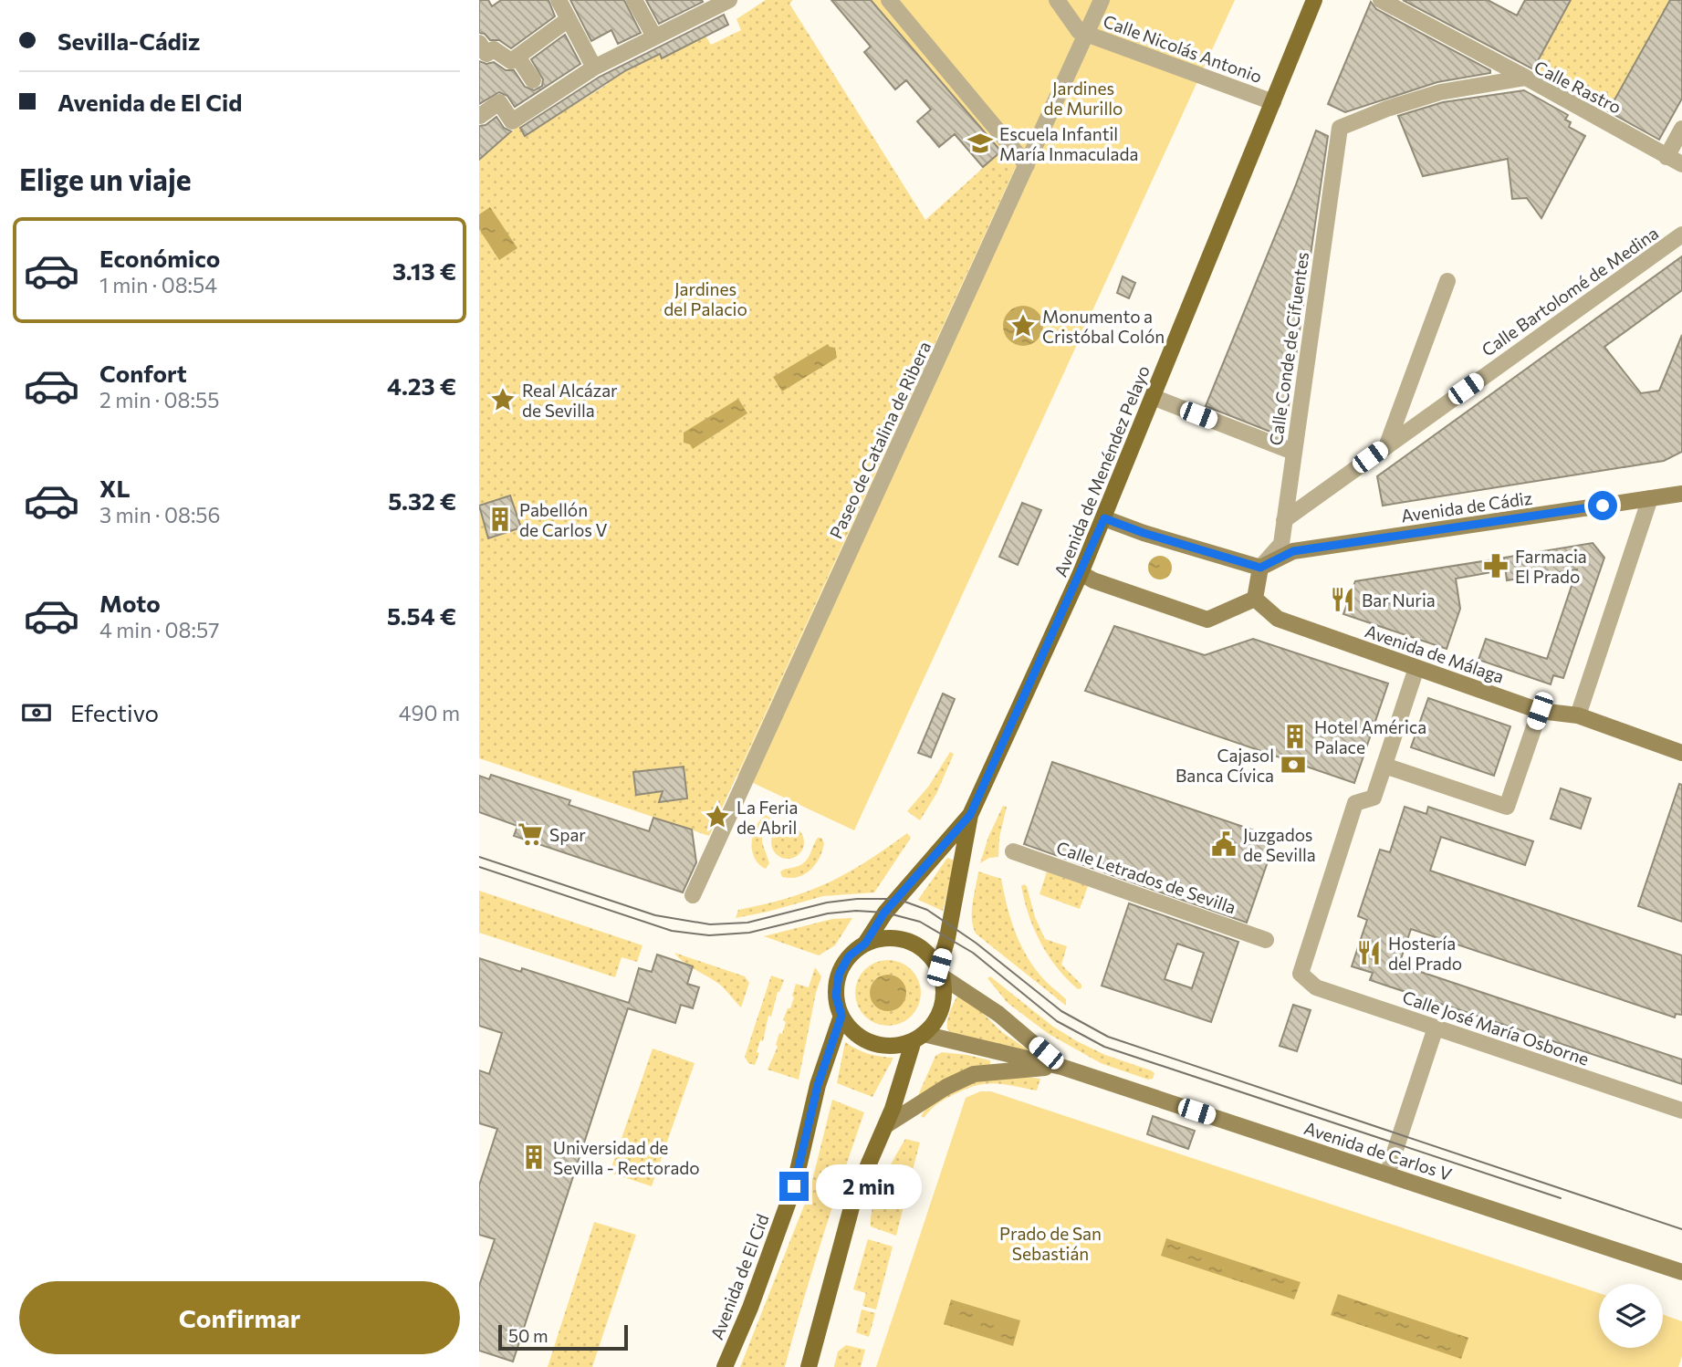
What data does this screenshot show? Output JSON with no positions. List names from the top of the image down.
{
  "streets": {
    "main road": ["Avenida de Menéndez Pelayo", "Avenida de El Cid"],
    "street": [
      "Calle Nicolás Antonio",
      "Calle Rastro",
      "Calle Bartolomé de Medina",
      "Calle Conde de Cifuentes",
      "Paseo de Catalina de Ribera",
      "Avenida de Cádiz",
      "Avenida de Málaga",
      "Calle Letrados de Sevilla",
      "Calle José María Osborne",
      "Avenida de Carlos V"
    ]
  },
  "crossings": [
    ["Calle Nicolás Antonio", "Paseo de Catalina de Ribera"],
    ["Calle Nicolás Antonio", "Avenida de Menéndez Pelayo"],
    ["Calle Rastro", "Calle Conde de Cifuentes"],
    ["Calle Bartolomé de Medina", "Calle Conde de Cifuentes"],
    ["Calle Conde de Cifuentes", "Avenida de Cádiz"],
    ["Avenida de Carlos V", "Avenida de El Cid"]
  ],
  "parks": ["Jardines de Murillo", "Jardines del Palacio", "Prado de San Sebastián"],
  "places": {
    "school or university": ["Escuela Infantil María Inmaculada"],
    "place": ["Monumento a Cristóbal Colón", "Real Alcázar de Sevilla", "La Feria de Abril"],
    "building": ["Pabellón de Carlos V", "Hotel América Palace", "Universidad de Sevilla - Rectorado"],
    "pharmacy": ["Farmacia El Prado"],
    "restaurant": ["Bar Nuria", "Hostería del Prado"],
    "bank": ["Cajasol Banca Cívica"],
    "supermarket": ["Spar"],
    "public building": ["Juzgados de Sevilla"]
  },
  "scale_bar": "50 m",
  "page": {
    "banner": ["Sevilla-Cádiz", "Avenida de El Cid"],
    "heading": "Elige un viaje",
    "list": [
      {
        "name": "Económico",
        "note": "1 min · 08:54",
        "value": "3.13 €"
      },
      {
        "name": "Confort",
        "note": "2 min · 08:55",
        "value": "4.23 €"
      },
      {
        "name": "XL",
        "note": "3 min · 08:56",
        "value": "5.32 €"
      },
      {
        "name": "Moto",
        "note": "4 min · 08:57",
        "value": "5.54 €"
      }
    ],
    "pay": ["Efectivo", "490 m"],
    "bubble": "2 min",
    "buttons": "Confirmar",
    "scale": "50 m"
  }
}
